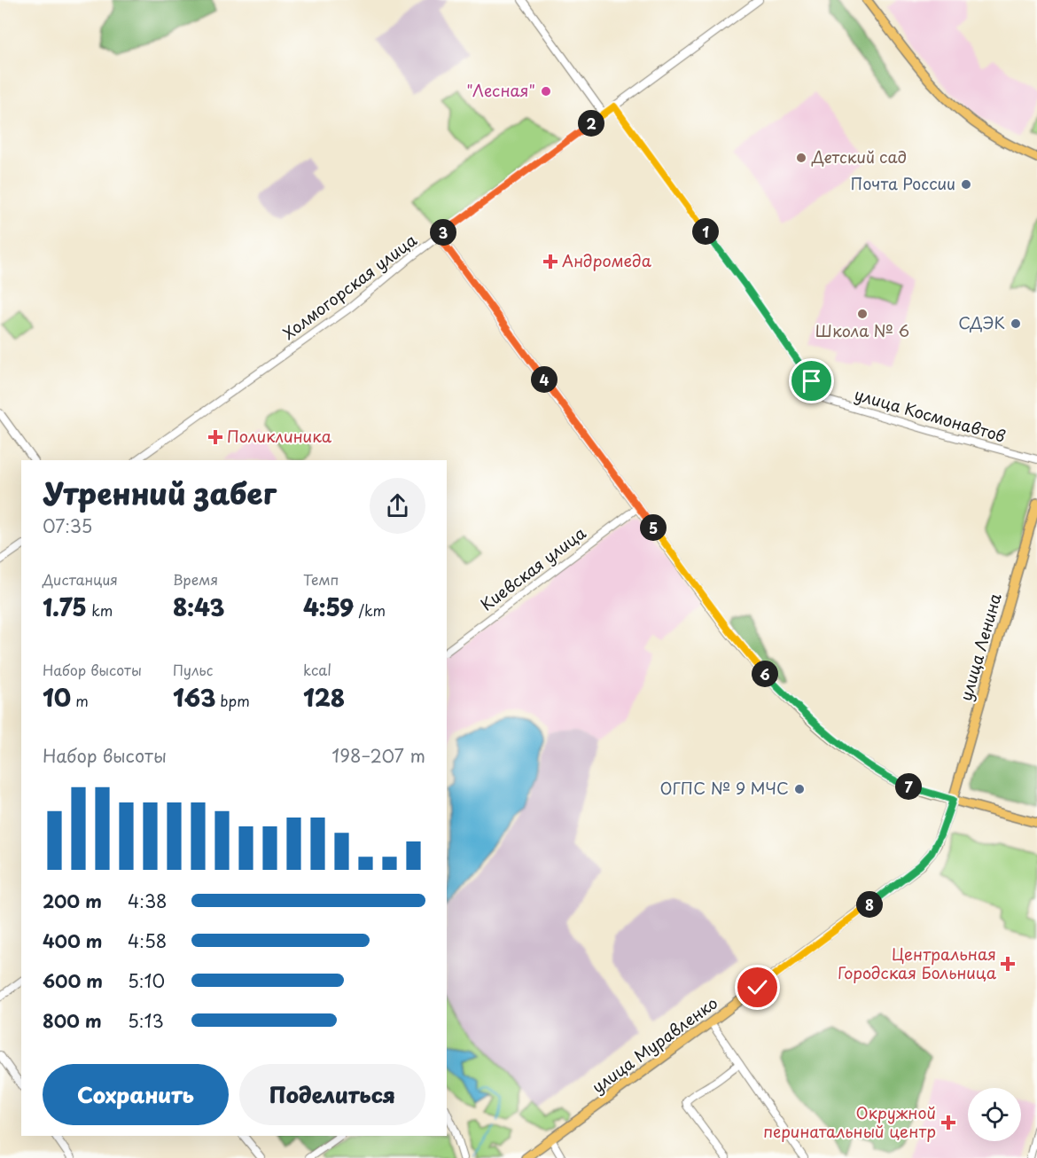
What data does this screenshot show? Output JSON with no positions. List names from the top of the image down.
{
  "streets": {
    "main road": ["улица Ленина", "улица Муравленко"],
    "street": ["Холмогорская улица", "улица Космонавтов", "Киевская улица"]
  },
  "crossings": [
    ["Холмогорская улица", "улица Космонавтов"],
    ["улица Ленина", "улица Муравленко"]
  ],
  "places": {
    "other": [
      "\"Лесная\"",
      "Детский сад",
      "Почта России",
      "Школа № 6",
      "СДЭК",
      "ОГПС № 9 МЧС"
    ],
    "health": [
      "Андромеда",
      "Поликлиника",
      "Центральная Городская Больница",
      "Окружной перинатальный центр"
    ]
  },
  "page": {
    "pins": [
      "2",
      "1",
      "3",
      "4",
      "5",
      "6",
      "7",
      "8"
    ],
    "heading": ["Утренний забег", "07:35"],
    "stats": [
      ["Дистанция", "1.75 km"],
      ["Время", "8:43"],
      ["Темп", "4:59 /km"],
      ["Набор высоты", "10 m"],
      ["Пульс", "163 bpm"],
      ["kcal", "128"]
    ],
    "chart": ["Набор высоты", "198–207 m"],
    "list": [
      {
        "name": "200 m",
        "note": "4:38"
      },
      {
        "name": "400 m",
        "note": "4:58"
      },
      {
        "name": "600 m",
        "note": "5:10"
      },
      {
        "name": "800 m",
        "note": "5:13"
      }
    ],
    "buttons": ["Сохранить", "Поделиться"]
  }
}
